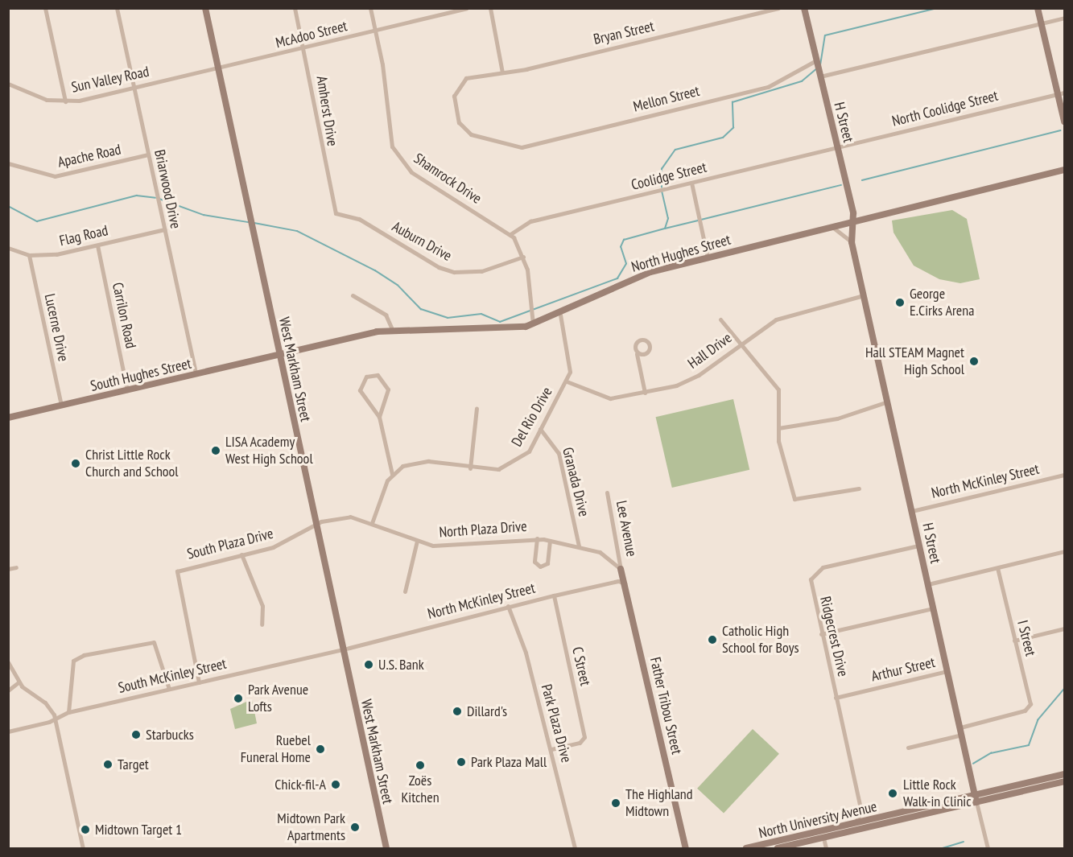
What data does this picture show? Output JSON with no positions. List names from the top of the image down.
{
  "streets": {
    "street": [
      "Bryan Street",
      "McAdoo Street",
      "Sun Valley Road",
      "Mellon Street",
      "North Coolidge Street",
      "Amherst Drive",
      "H Street",
      "Apache Road",
      "Coolidge Street",
      "Shamrock Drive",
      "Briarwood Drive",
      "Flag Road",
      "Auburn Drive",
      "North Hughes Street",
      "Carrilon Road",
      "Lucerne Drive",
      "Hall Drive",
      "West Markham Street",
      "South Hughes Street",
      "Del Rio Drive",
      "North McKinley Street",
      "Granada Drive",
      "Lee Avenue",
      "North Plaza Drive",
      "South Plaza Drive",
      "Ridgecrest Drive",
      "I Street",
      "C Street",
      "Arthur Street",
      "South McKinley Street",
      "Father Tribou Street",
      "Park Plaza Drive",
      "North University Avenue"
    ]
  },
  "crossings": [
    ["Bryan Street", "Mellon Street"],
    ["McAdoo Street", "Sun Valley Road"],
    ["McAdoo Street", "Amherst Drive"],
    ["McAdoo Street", "Shamrock Drive"],
    ["McAdoo Street", "West Markham Street"],
    ["Sun Valley Road", "Briarwood Drive"],
    ["Sun Valley Road", "West Markham Street"],
    ["Mellon Street", "H Street"],
    ["North Coolidge Street", "H Street"],
    ["North Coolidge Street", "Coolidge Street"],
    ["Amherst Drive", "Auburn Drive"],
    ["H Street", "Coolidge Street"],
    ["H Street", "North Hughes Street"],
    ["H Street", "Hall Drive"],
    ["H Street", "North McKinley Street"],
    ["H Street", "Ridgecrest Drive"],
    ["H Street", "I Street"],
    ["H Street", "Arthur Street"],
    ["H Street", "North University Avenue"],
    ["Apache Road", "Briarwood Drive"],
    ["Coolidge Street", "Shamrock Drive"],
    ["Shamrock Drive", "Auburn Drive"],
    ["Shamrock Drive", "North Hughes Street"],
    ["Briarwood Drive", "Flag Road"],
    ["Briarwood Drive", "South Hughes Street"],
    ["Flag Road", "Carrilon Road"],
    ["Flag Road", "Lucerne Drive"],
    ["North Hughes Street", "West Markham Street"],
    ["North Hughes Street", "South Hughes Street"],
    ["North Hughes Street", "Del Rio Drive"],
    ["Carrilon Road", "South Hughes Street"],
    ["Lucerne Drive", "South Hughes Street"],
    ["Hall Drive", "Del Rio Drive"],
    ["West Markham Street", "South Hughes Street"],
    ["West Markham Street", "North McKinley Street"],
    ["West Markham Street", "North Plaza Drive"],
    ["West Markham Street", "South Plaza Drive"],
    ["West Markham Street", "South McKinley Street"],
    ["Del Rio Drive", "Granada Drive"],
    ["North McKinley Street", "C Street"],
    ["North McKinley Street", "South McKinley Street"],
    ["North McKinley Street", "Father Tribou Street"],
    ["North McKinley Street", "Park Plaza Drive"],
    ["Granada Drive", "North Plaza Drive"],
    ["Lee Avenue", "North Plaza Drive"],
    ["Lee Avenue", "Father Tribou Street"],
    ["North Plaza Drive", "South Plaza Drive"],
    ["North Plaza Drive", "Father Tribou Street"],
    ["South Plaza Drive", "South McKinley Street"],
    ["Ridgecrest Drive", "Arthur Street"],
    ["C Street", "Park Plaza Drive"]
  ],
  "places": [
    "George E.Cirks Arena",
    "Hall STEAM Magnet High School",
    "LISA Academy West High School",
    "Christ Little Rock Church and School",
    "Catholic High School for Boys",
    "U.S. Bank",
    "Park Avenue Lofts",
    "Dillard's",
    "Starbucks",
    "Ruebel Funeral Home",
    "Park Plaza Mall",
    "Target",
    "Zoës Kitchen",
    "Chick-fil-A",
    "Little Rock Walk-in Clinic",
    "The Highland Midtown",
    "Midtown Park Apartments",
    "Midtown Target 1"
  ]
}
